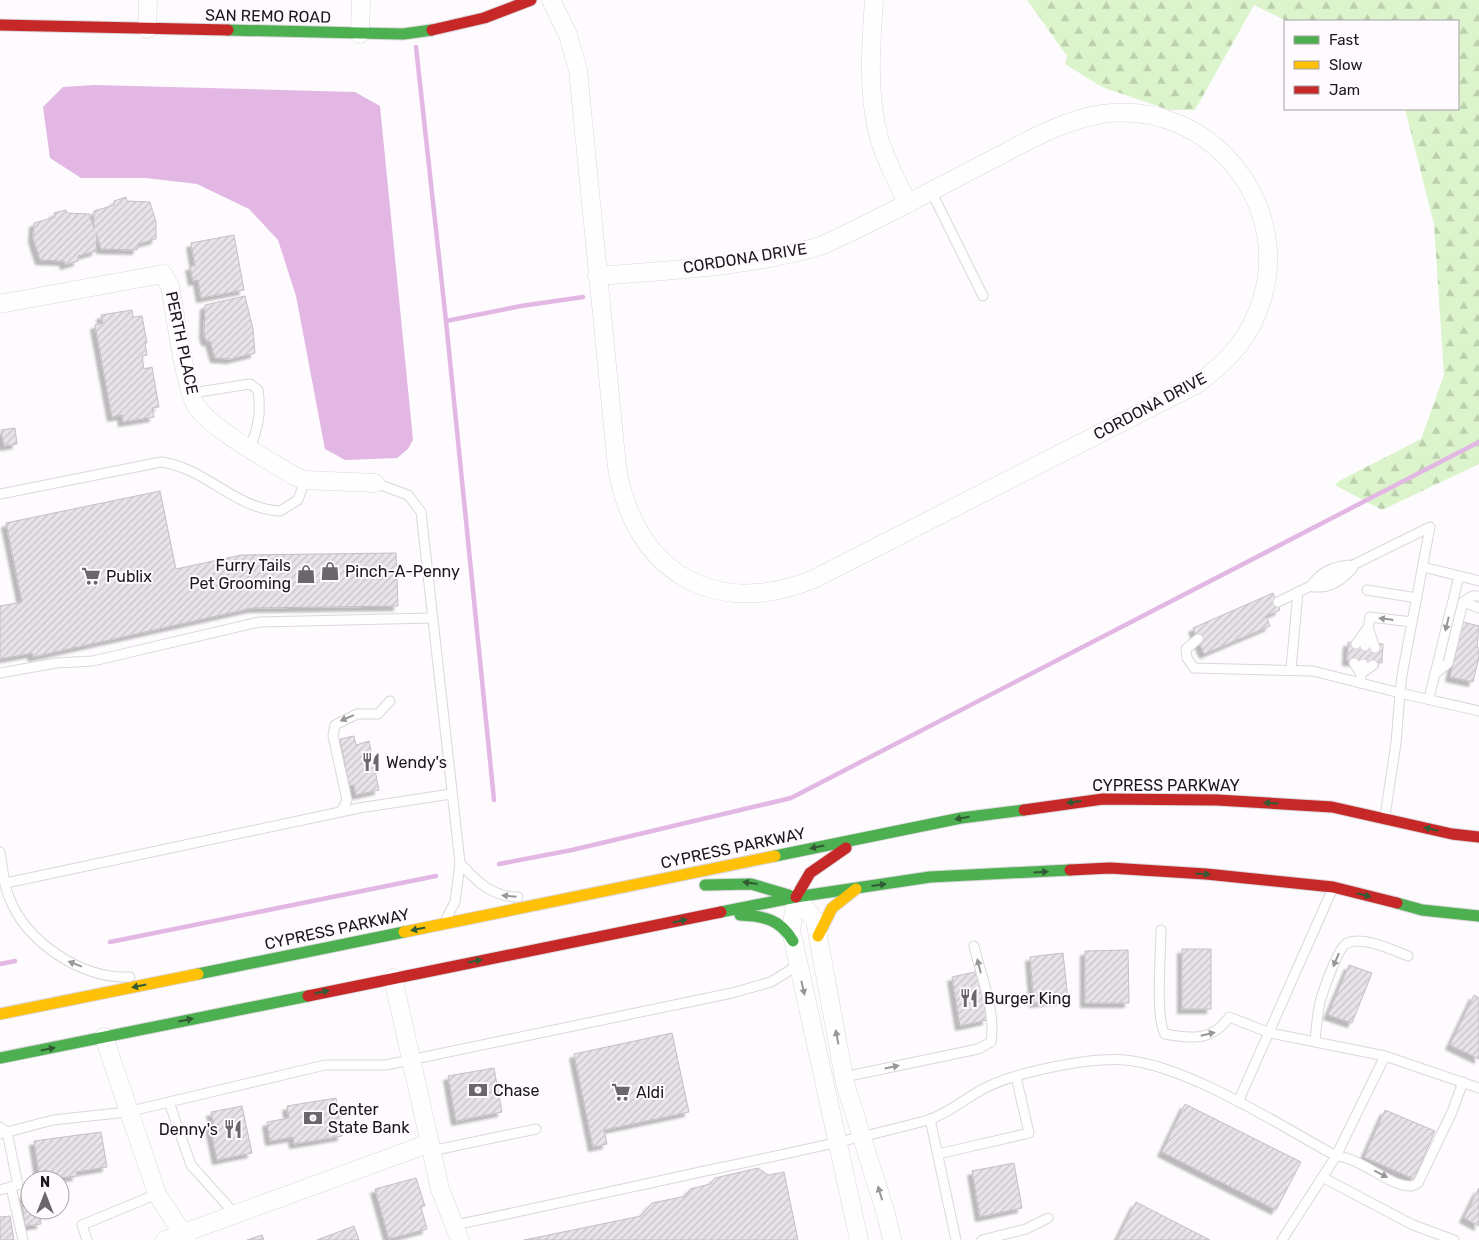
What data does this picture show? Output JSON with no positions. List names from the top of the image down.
{
  "streets": {
    "main road": ["SAN REMO ROAD", "CYPRESS PARKWAY"],
    "street": ["CORDONA DRIVE", "PERTH PLACE"]
  },
  "places": {
    "shop": ["Pinch-A-Penny", "Furry Tails Pet Grooming"],
    "supermarket": ["Publix", "Aldi"],
    "restaurant": ["Wendy's", "Burger King", "Denny's"],
    "bank": ["Chase", "Center State Bank"]
  },
  "legend": ["Fast", "Slow", "Jam"],
  "north": "top"
}
